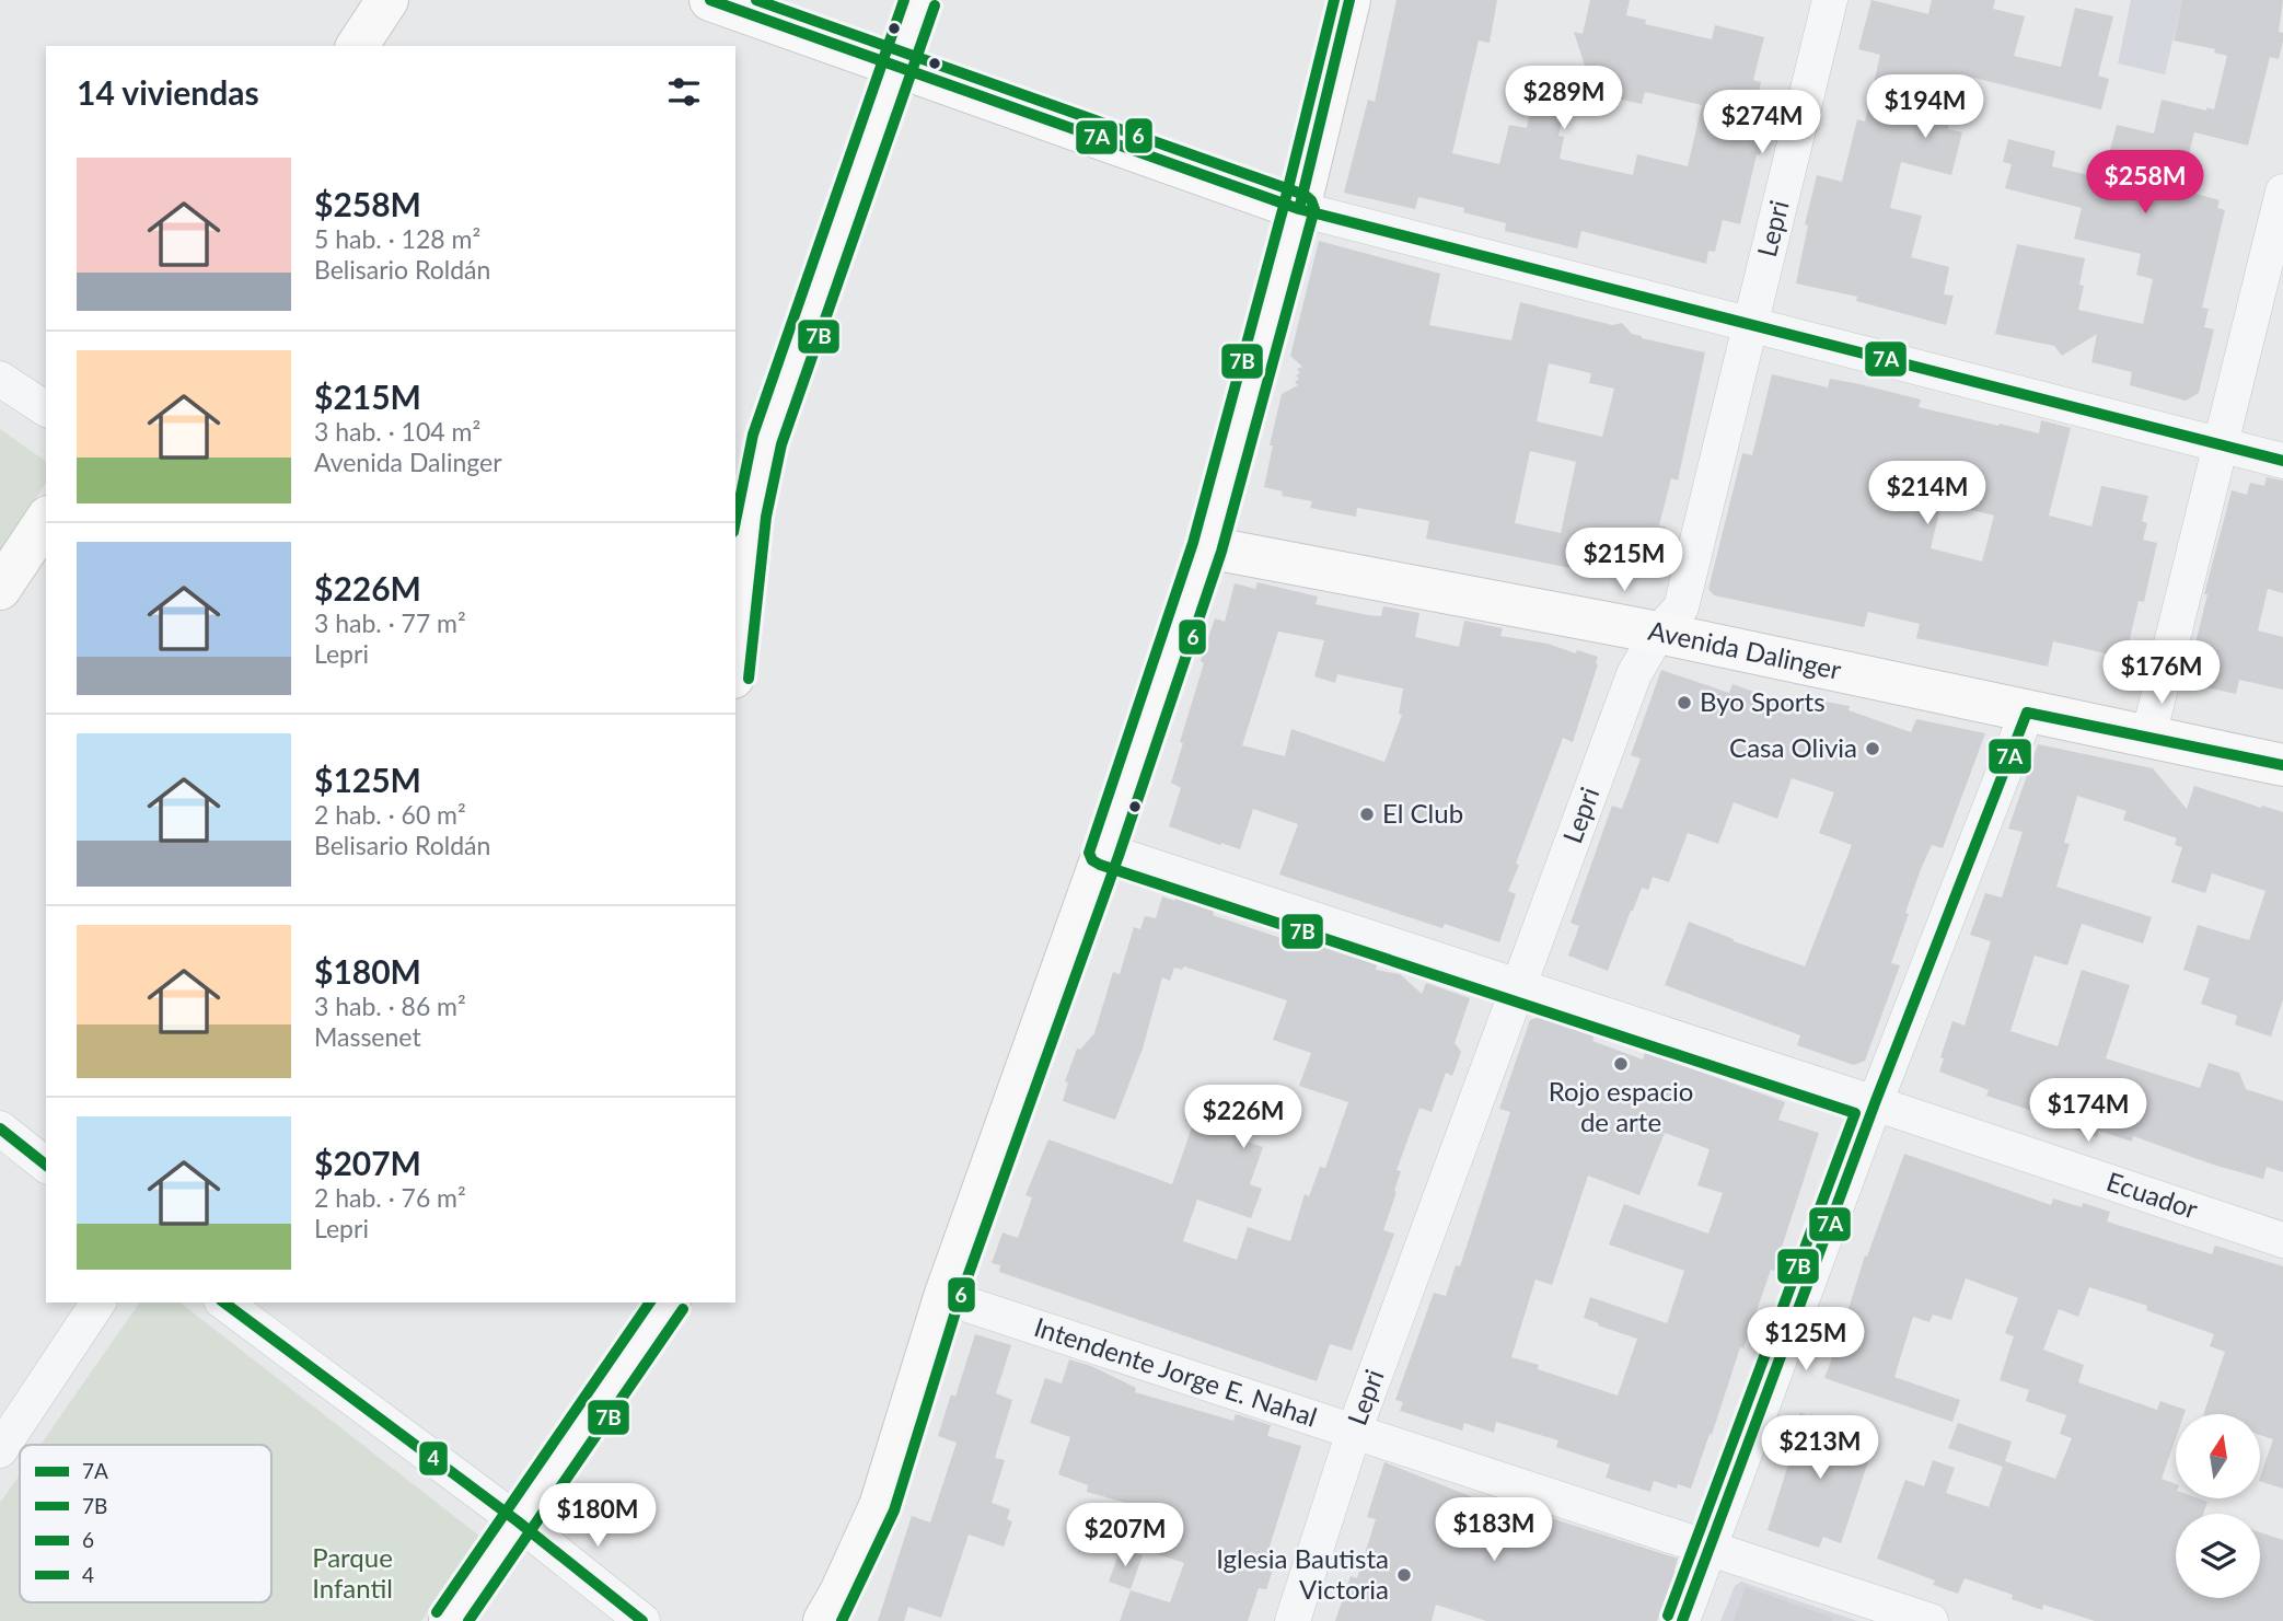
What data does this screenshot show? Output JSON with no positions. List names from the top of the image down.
{
  "streets": {
    "street": [
      "Lepri",
      "Avenida Dalinger",
      "Ecuador",
      "Intendente Jorge E. Nahal"
    ]
  },
  "crossings": [
    ["Lepri", "Avenida Dalinger"],
    ["Lepri", "Ecuador"],
    ["Lepri", "Intendente Jorge E. Nahal"]
  ],
  "parks": ["Parque Infantil"],
  "places": [
    "Byo Sports",
    "Casa Olivia",
    "El Club",
    "Rojo espacio de arte",
    "Iglesia Bautista Victoria"
  ],
  "lines": [
    "transit line 7A",
    "transit line 7B",
    "transit line 6",
    "transit line 4"
  ],
  "legend": [
    "7A",
    "7B",
    "6",
    "4"
  ],
  "north": "top",
  "page": {
    "heading": "14 viviendas",
    "price": [
      "$289M",
      "$194M",
      "$274M",
      "$258M",
      "$214M",
      "$215M",
      "$176M",
      "$174M",
      "$226M",
      "$125M",
      "$213M",
      "$180M",
      "$183M",
      "$207M"
    ],
    "list": [
      {
        "name": "$258M",
        "note": "5 hab. · 128 m² · Belisario Roldán"
      },
      {
        "name": "$215M",
        "note": "3 hab. · 104 m² · Avenida Dalinger"
      },
      {
        "name": "$226M",
        "note": "3 hab. · 77 m² · Lepri"
      },
      {
        "name": "$125M",
        "note": "2 hab. · 60 m² · Belisario Roldán"
      },
      {
        "name": "$180M",
        "note": "3 hab. · 86 m² · Massenet"
      },
      {
        "name": "$207M",
        "note": "2 hab. · 76 m² · Lepri"
      }
    ]
  }
}
